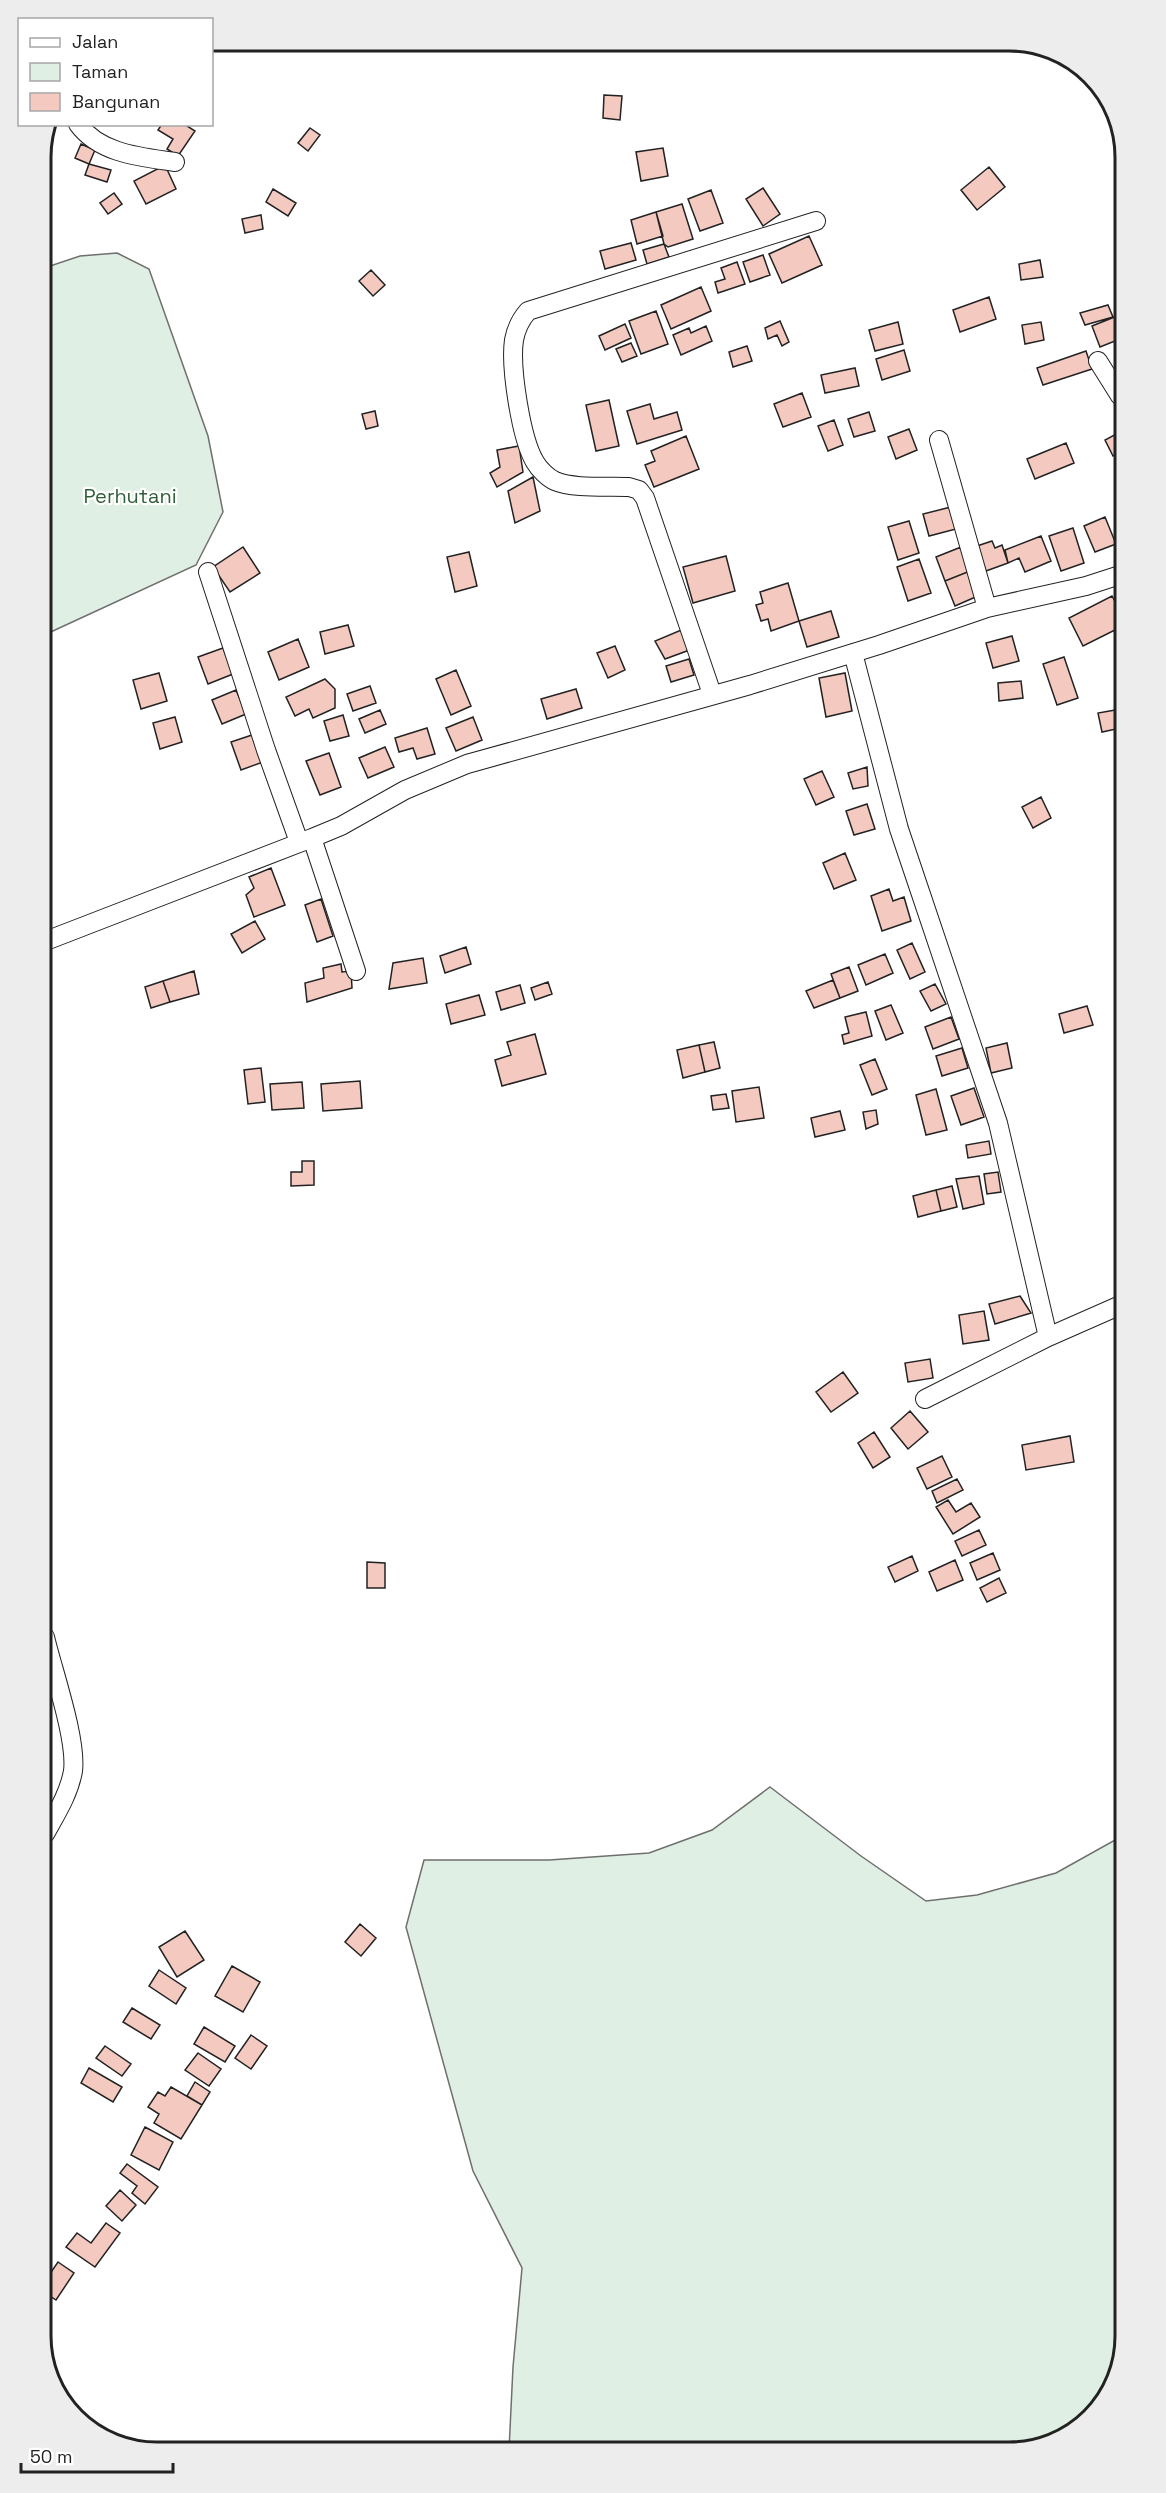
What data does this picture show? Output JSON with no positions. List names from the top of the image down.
{
  "parks": ["Perhutani"],
  "legend": ["Jalan", "Taman", "Bangunan"],
  "scale_bar": "50 m"
}
